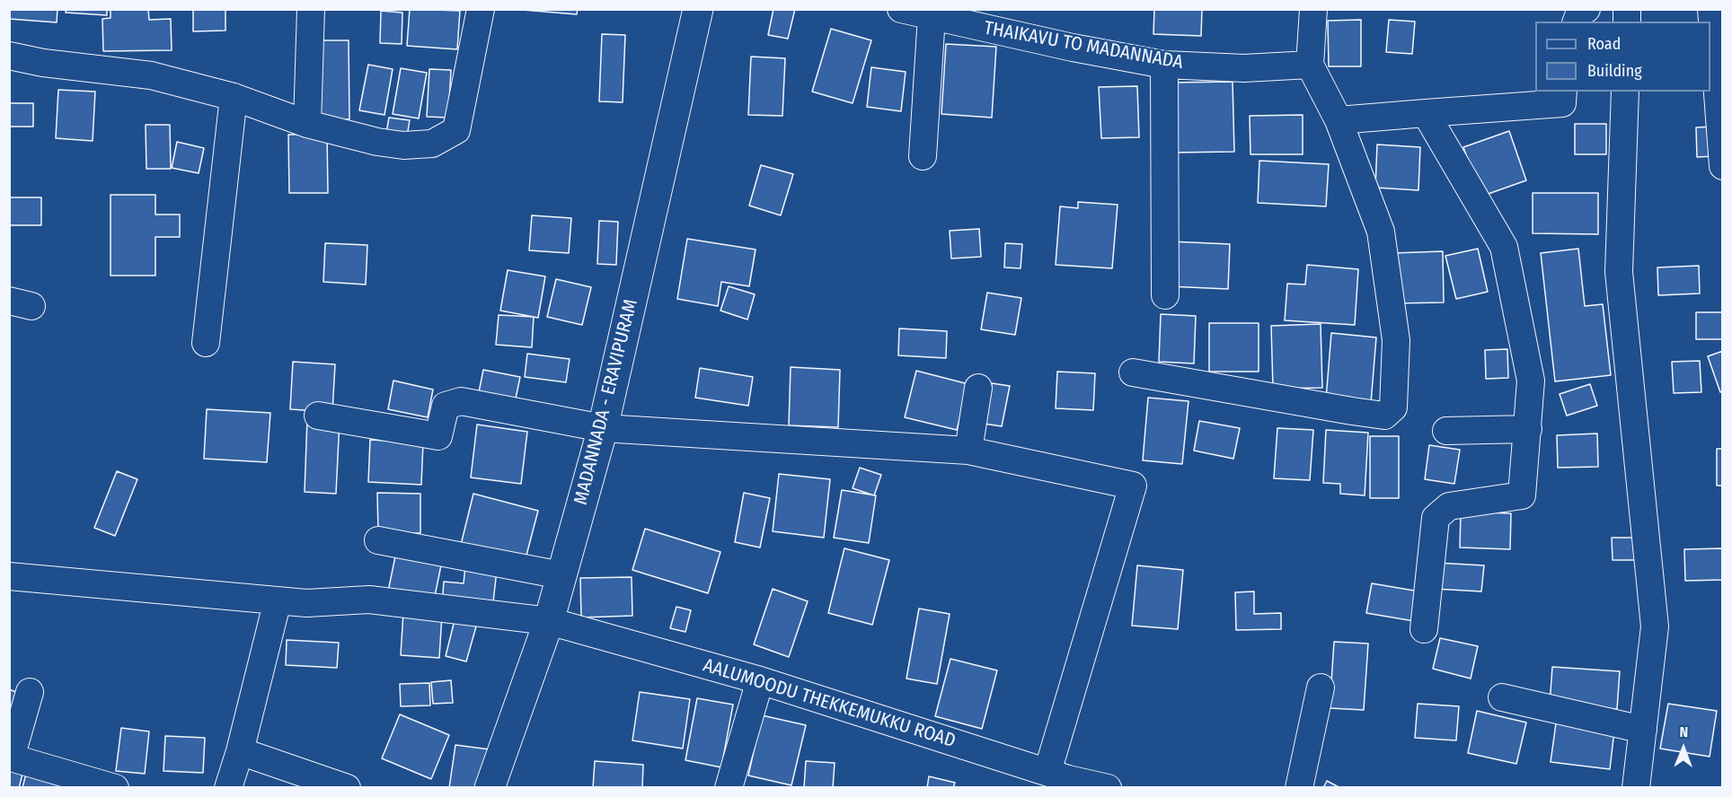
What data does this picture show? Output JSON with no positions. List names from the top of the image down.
{
  "streets": {
    "main road": ["MADANNADA - ERAVIPURAM"],
    "street": ["THAIKAVU TO MADANNADA", "AALUMOODU THEKKEMUKKU ROAD"]
  },
  "crossings": [
    ["MADANNADA - ERAVIPURAM", "AALUMOODU THEKKEMUKKU ROAD"]
  ],
  "legend": ["Road", "Building"],
  "north": "top"
}
